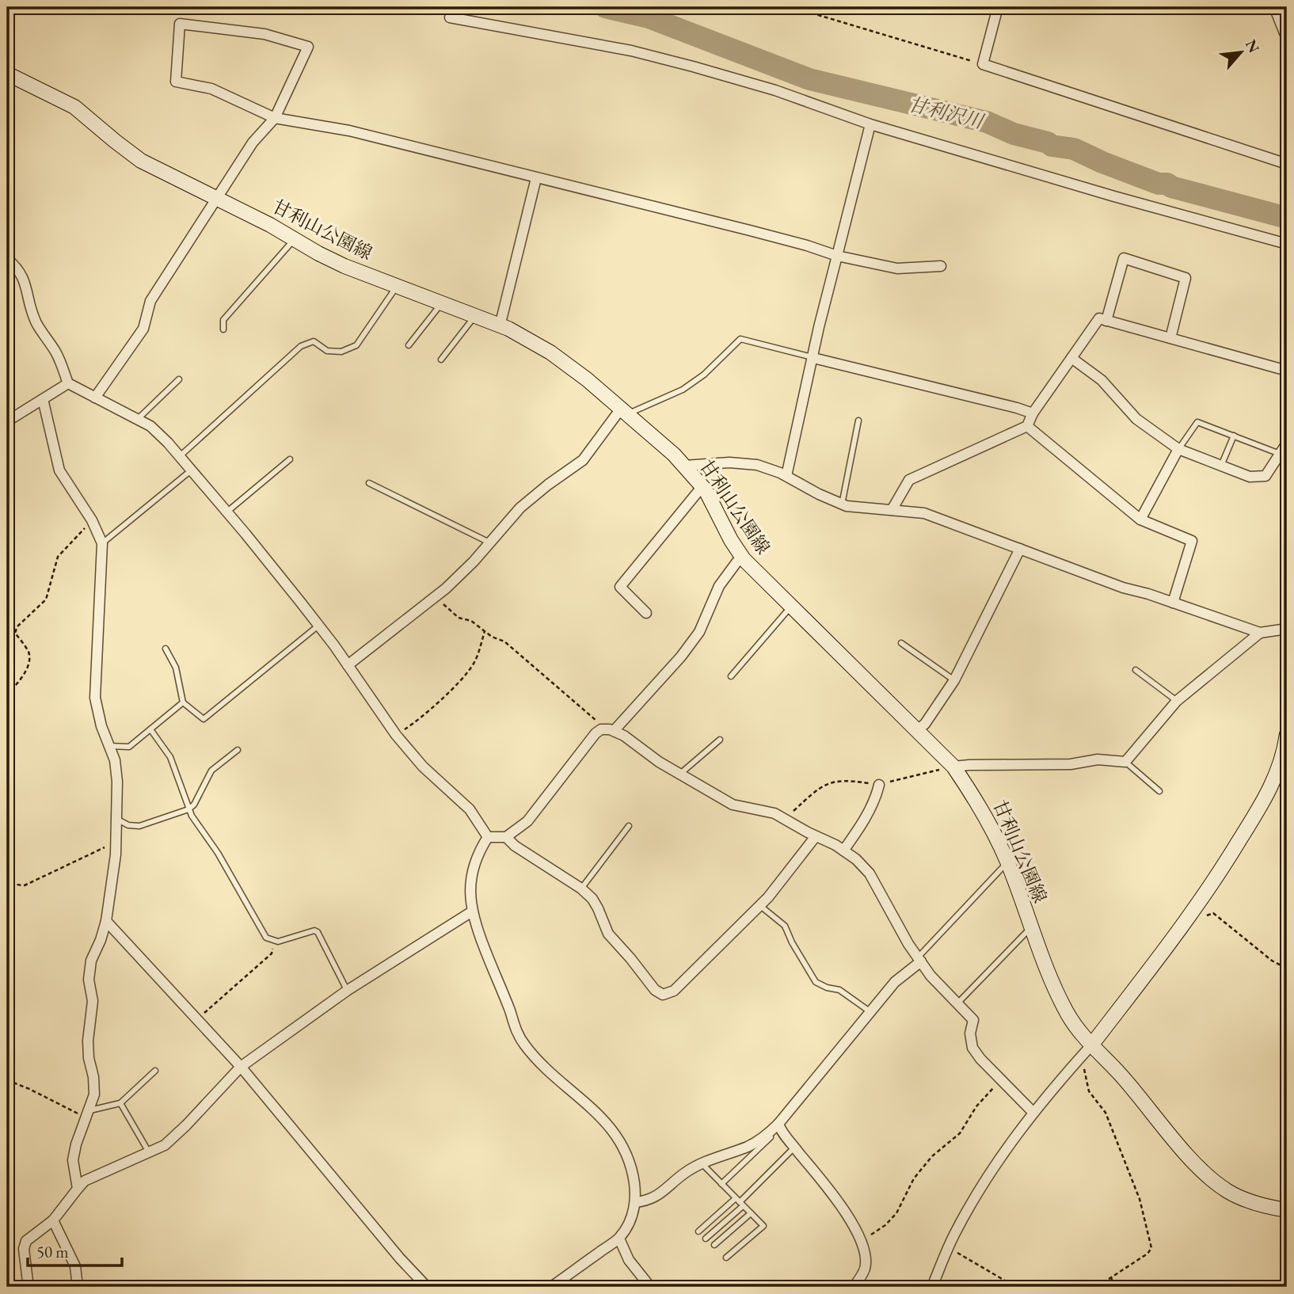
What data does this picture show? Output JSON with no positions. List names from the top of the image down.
{
  "streets": {
    "main road": ["甘利山公園線"]
  },
  "water": ["甘利沢川"],
  "scale_bar": "50 m",
  "north": "top right"
}
